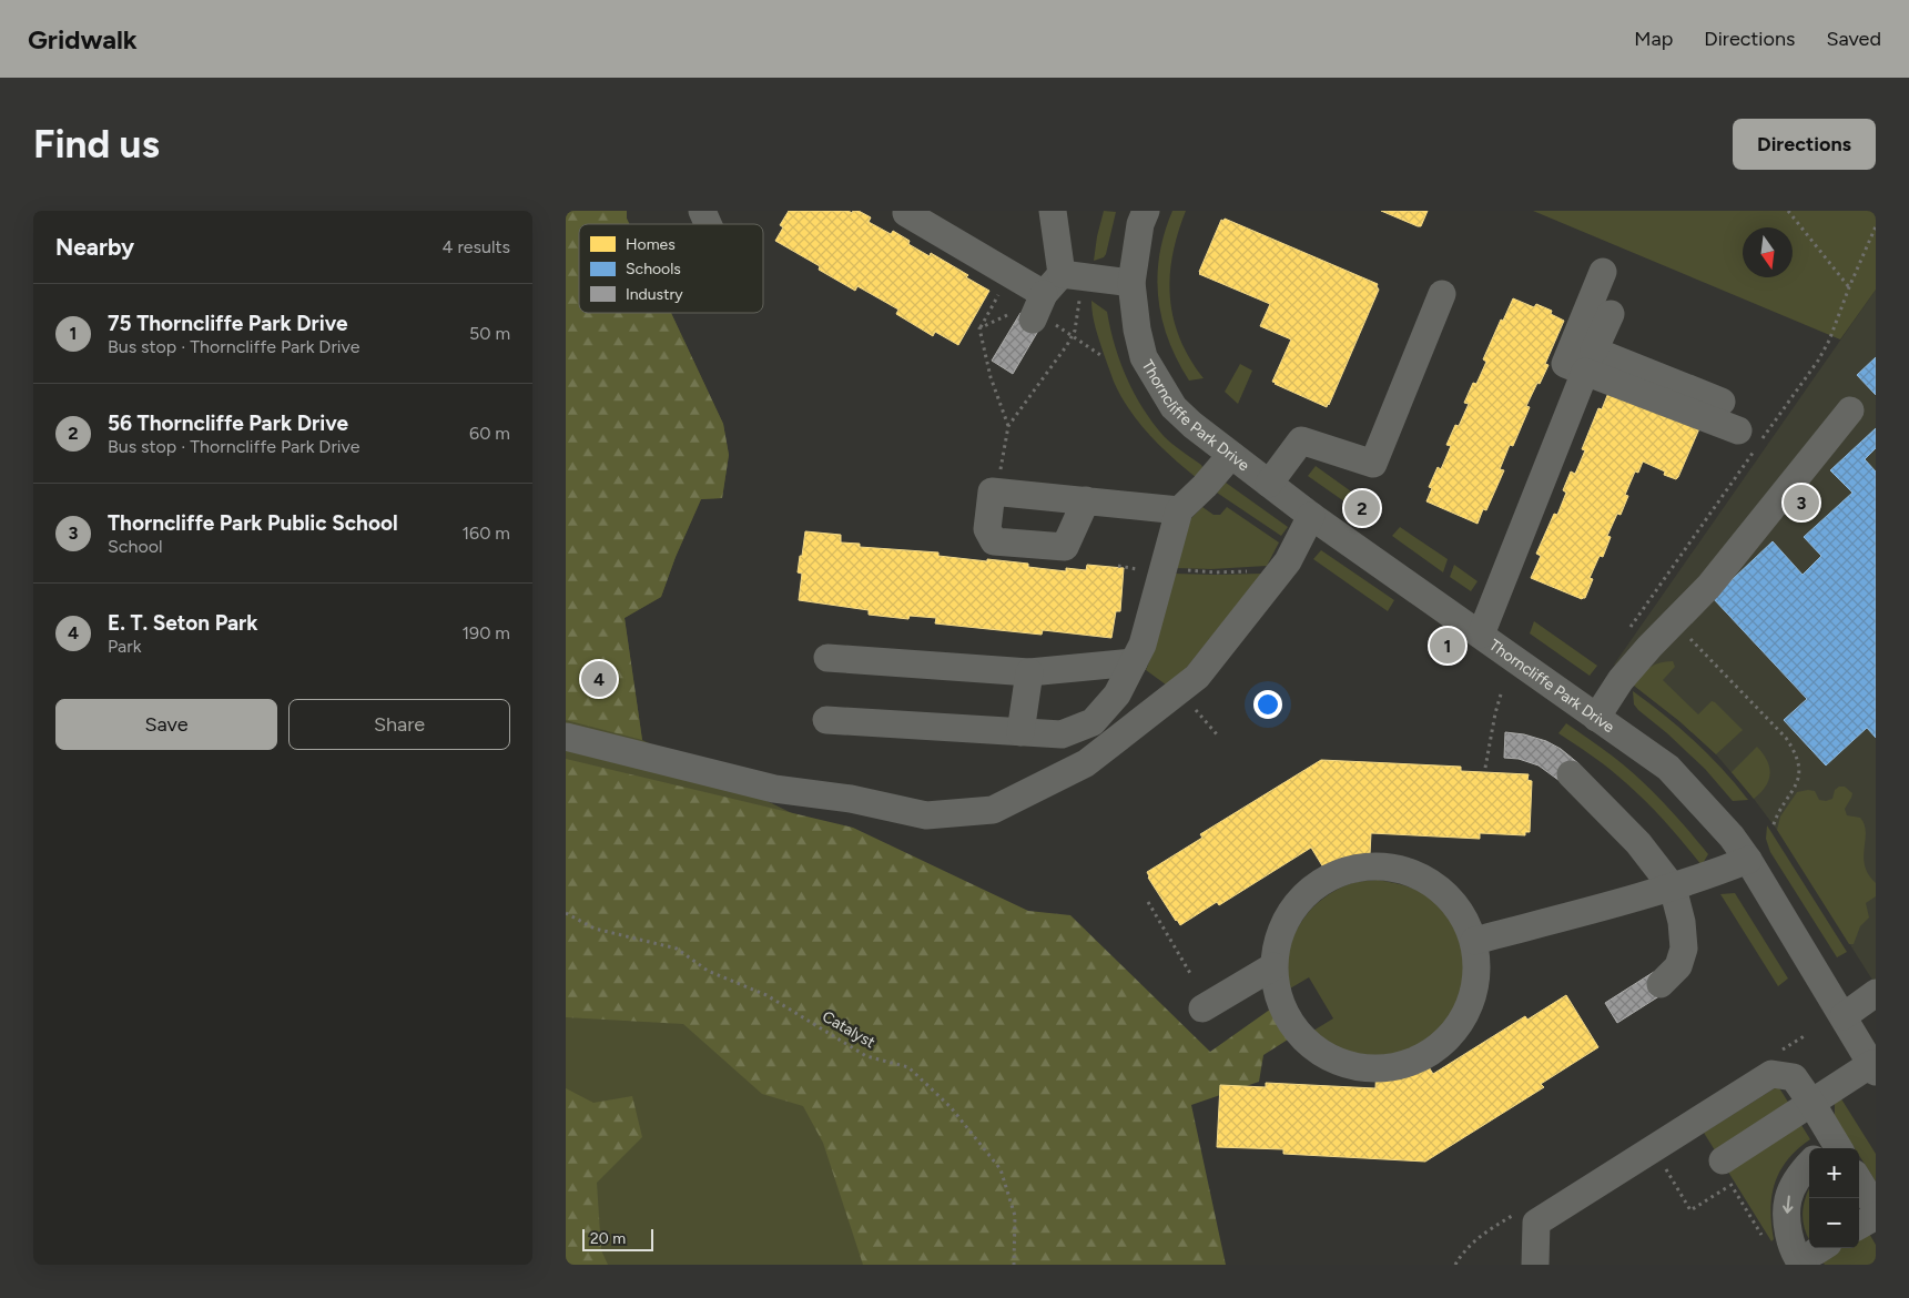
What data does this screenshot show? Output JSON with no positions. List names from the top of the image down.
{
  "streets": {
    "street": ["Thorncliffe Park Drive"],
    "path": ["Catalyst"]
  },
  "legend": ["Homes", "Schools", "Industry"],
  "scale_bar": "20 m",
  "north": "bottom",
  "page": {
    "header": "Gridwalk",
    "nav": ["Map", "Directions", "Saved"],
    "buttons": [
      "Directions",
      ["Save", "Share"]
    ],
    "title": "Find us",
    "heading": ["Nearby", "4 results"],
    "list": [
      {
        "mark": "1",
        "name": "75 Thorncliffe Park Drive",
        "note": "Bus stop · Thorncliffe Park Drive",
        "value": "50 m"
      },
      {
        "mark": "2",
        "name": "56 Thorncliffe Park Drive",
        "note": "Bus stop · Thorncliffe Park Drive",
        "value": "60 m"
      },
      {
        "mark": "3",
        "name": "Thorncliffe Park Public School",
        "note": "School",
        "value": "160 m"
      },
      {
        "mark": "4",
        "name": "E. T. Seton Park",
        "note": "Park",
        "value": "190 m"
      }
    ],
    "pins": [
      "3",
      "2",
      "1",
      "4"
    ],
    "map_buttons": ["+", "−"],
    "scale": "20 m"
  }
}
